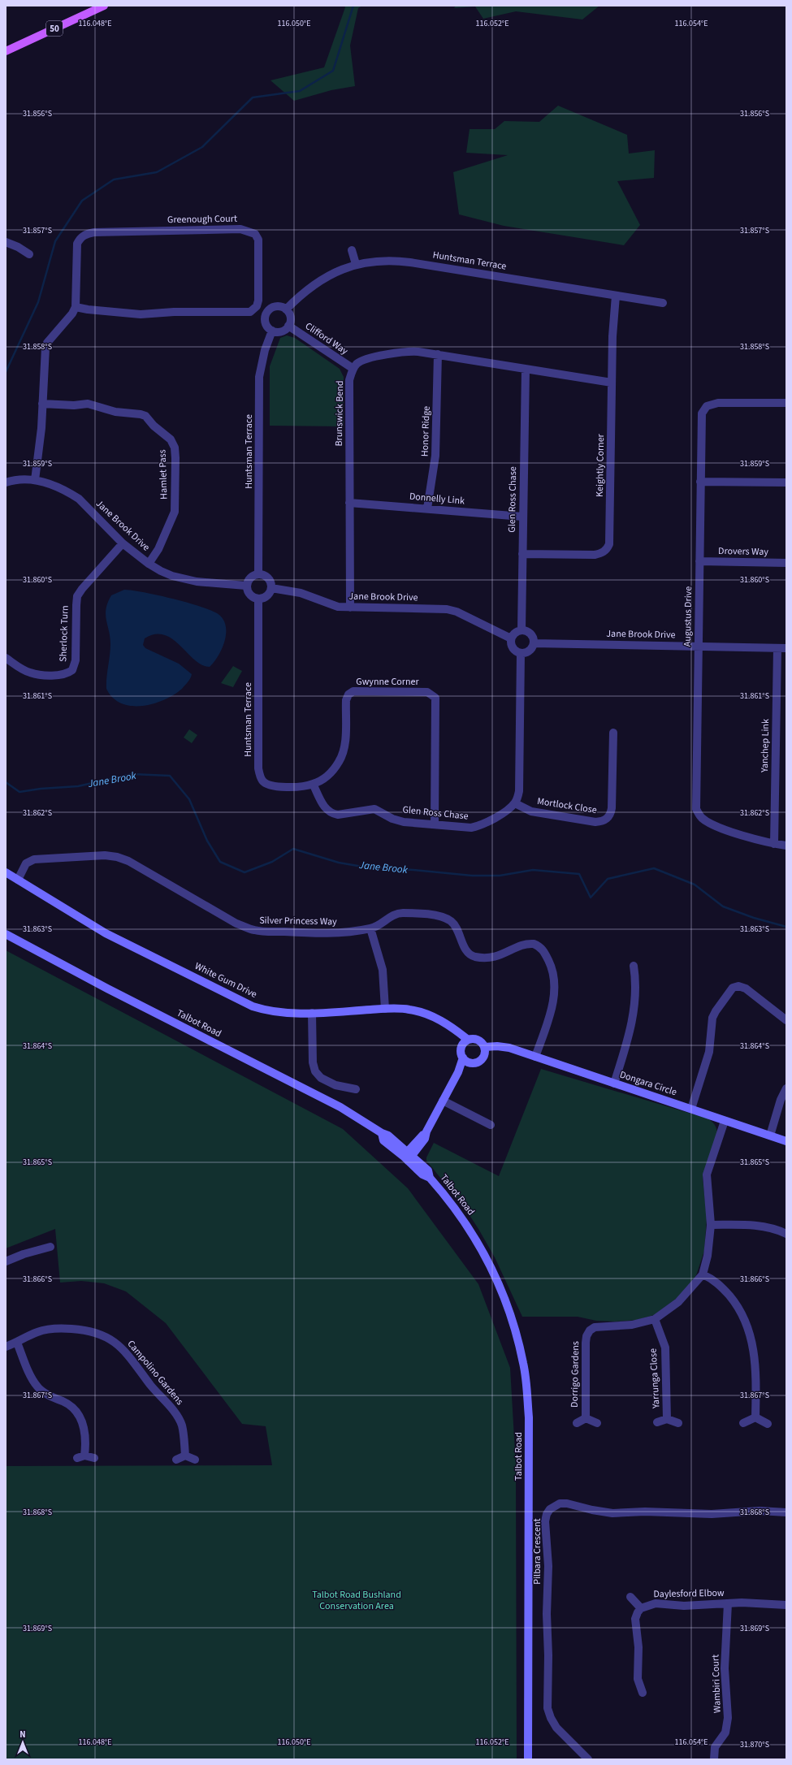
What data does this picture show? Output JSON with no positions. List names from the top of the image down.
{
  "streets": {
    "main road": [
      "50",
      "White Gum Drive",
      "Talbot Road",
      "Dongara Circle"
    ],
    "street": [
      "Greenough Court",
      "Huntsman Terrace",
      "Clifford Way",
      "Brunswick Bend",
      "Honor Ridge",
      "Keightly Corner",
      "Hamlet Pass",
      "Donnelly Link",
      "Glen Ross Chase",
      "Jane Brook Drive",
      "Drovers Way",
      "Augustus Drive",
      "Sherlock Turn",
      "Gwynne Corner",
      "Yanchep Link",
      "Mortlock Close",
      "Silver Princess Way",
      "Campolino Gardens",
      "Dorrigo Gardens",
      "Yarrunga Close",
      "Pilbara Crescent",
      "Daylesford Elbow",
      "Wambiri Court"
    ]
  },
  "crossings": [
    ["Greenough Court", "Hamlet Pass"],
    ["Greenough Court", "Jane Brook Drive"],
    ["Huntsman Terrace", "Clifford Way"],
    ["Huntsman Terrace", "Keightly Corner"],
    ["Huntsman Terrace", "Jane Brook Drive"],
    ["Huntsman Terrace", "Gwynne Corner"],
    ["Clifford Way", "Brunswick Bend"],
    ["Brunswick Bend", "Honor Ridge"],
    ["Brunswick Bend", "Keightly Corner"],
    ["Brunswick Bend", "Donnelly Link"],
    ["Brunswick Bend", "Glen Ross Chase"],
    ["Brunswick Bend", "Jane Brook Drive"],
    ["Honor Ridge", "Donnelly Link"],
    ["Keightly Corner", "Glen Ross Chase"],
    ["Hamlet Pass", "Jane Brook Drive"],
    ["Donnelly Link", "Glen Ross Chase"],
    ["Glen Ross Chase", "Jane Brook Drive"],
    ["Glen Ross Chase", "Gwynne Corner"],
    ["Glen Ross Chase", "Mortlock Close"],
    ["Jane Brook Drive", "Augustus Drive"],
    ["Jane Brook Drive", "Sherlock Turn"],
    ["Jane Brook Drive", "Yanchep Link"],
    ["Drovers Way", "Augustus Drive"],
    ["Augustus Drive", "Yanchep Link"],
    ["Silver Princess Way", "White Gum Drive"],
    ["Silver Princess Way", "Dongara Circle"],
    ["White Gum Drive", "Dongara Circle"],
    ["Dongara Circle", "Dorrigo Gardens"],
    ["Dorrigo Gardens", "Yarrunga Close"],
    ["Daylesford Elbow", "Wambiri Court"]
  ],
  "water": ["Jane Brook"],
  "parks": ["Talbot Road Bushland Conservation Area"],
  "north": "top",
  "coordinates": [
    "116.048°E",
    "116.050°E",
    "116.052°E",
    "116.054°E",
    "31.856°S",
    "31.857°S",
    "31.858°S",
    "31.859°S",
    "31.860°S",
    "31.861°S",
    "31.862°S",
    "31.863°S",
    "31.864°S",
    "31.865°S",
    "31.866°S",
    "31.867°S",
    "31.868°S",
    "31.869°S",
    "31.870°S"
  ]
}
